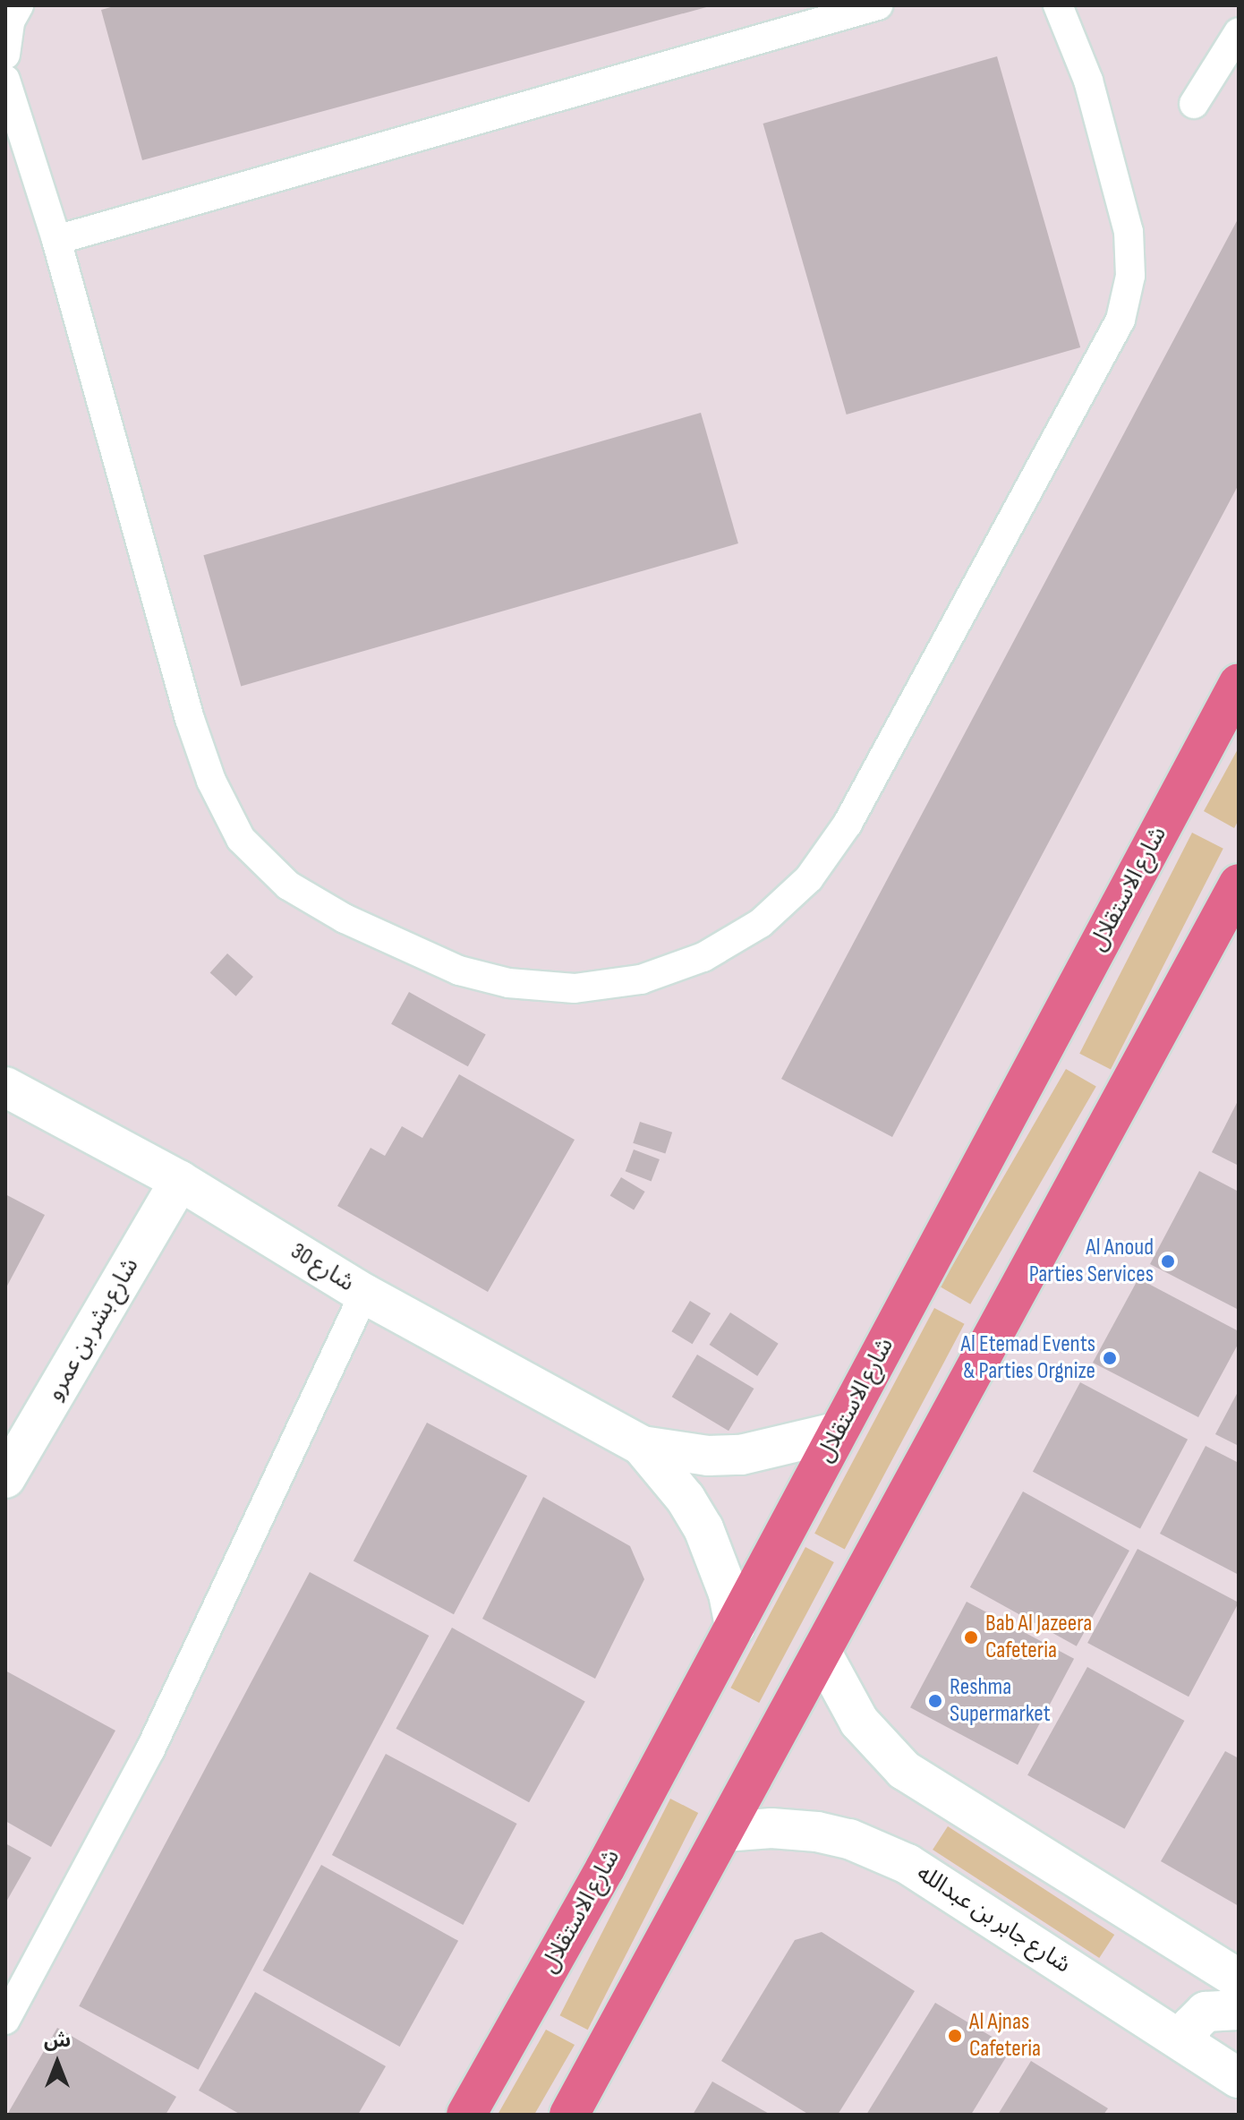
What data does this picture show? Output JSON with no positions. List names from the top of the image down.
{
  "streets": {
    "main road": ["شارع الاستقلال"],
    "street": ["شارع 30", "شارع بشر بن عمرو", "شارع جابر بن عبدالله"]
  },
  "crossings": [
    ["شارع الاستقلال", "شارع 30"],
    ["شارع 30", "شارع بشر بن عمرو"]
  ],
  "places": [
    "Al Anoud Parties Services",
    "Al Etemad Events & Parties Orgnize",
    "Bab Al Jazeera Cafeteria",
    "Reshma Supermarket",
    "Al Ajnas Cafeteria"
  ],
  "north": "top"
}
